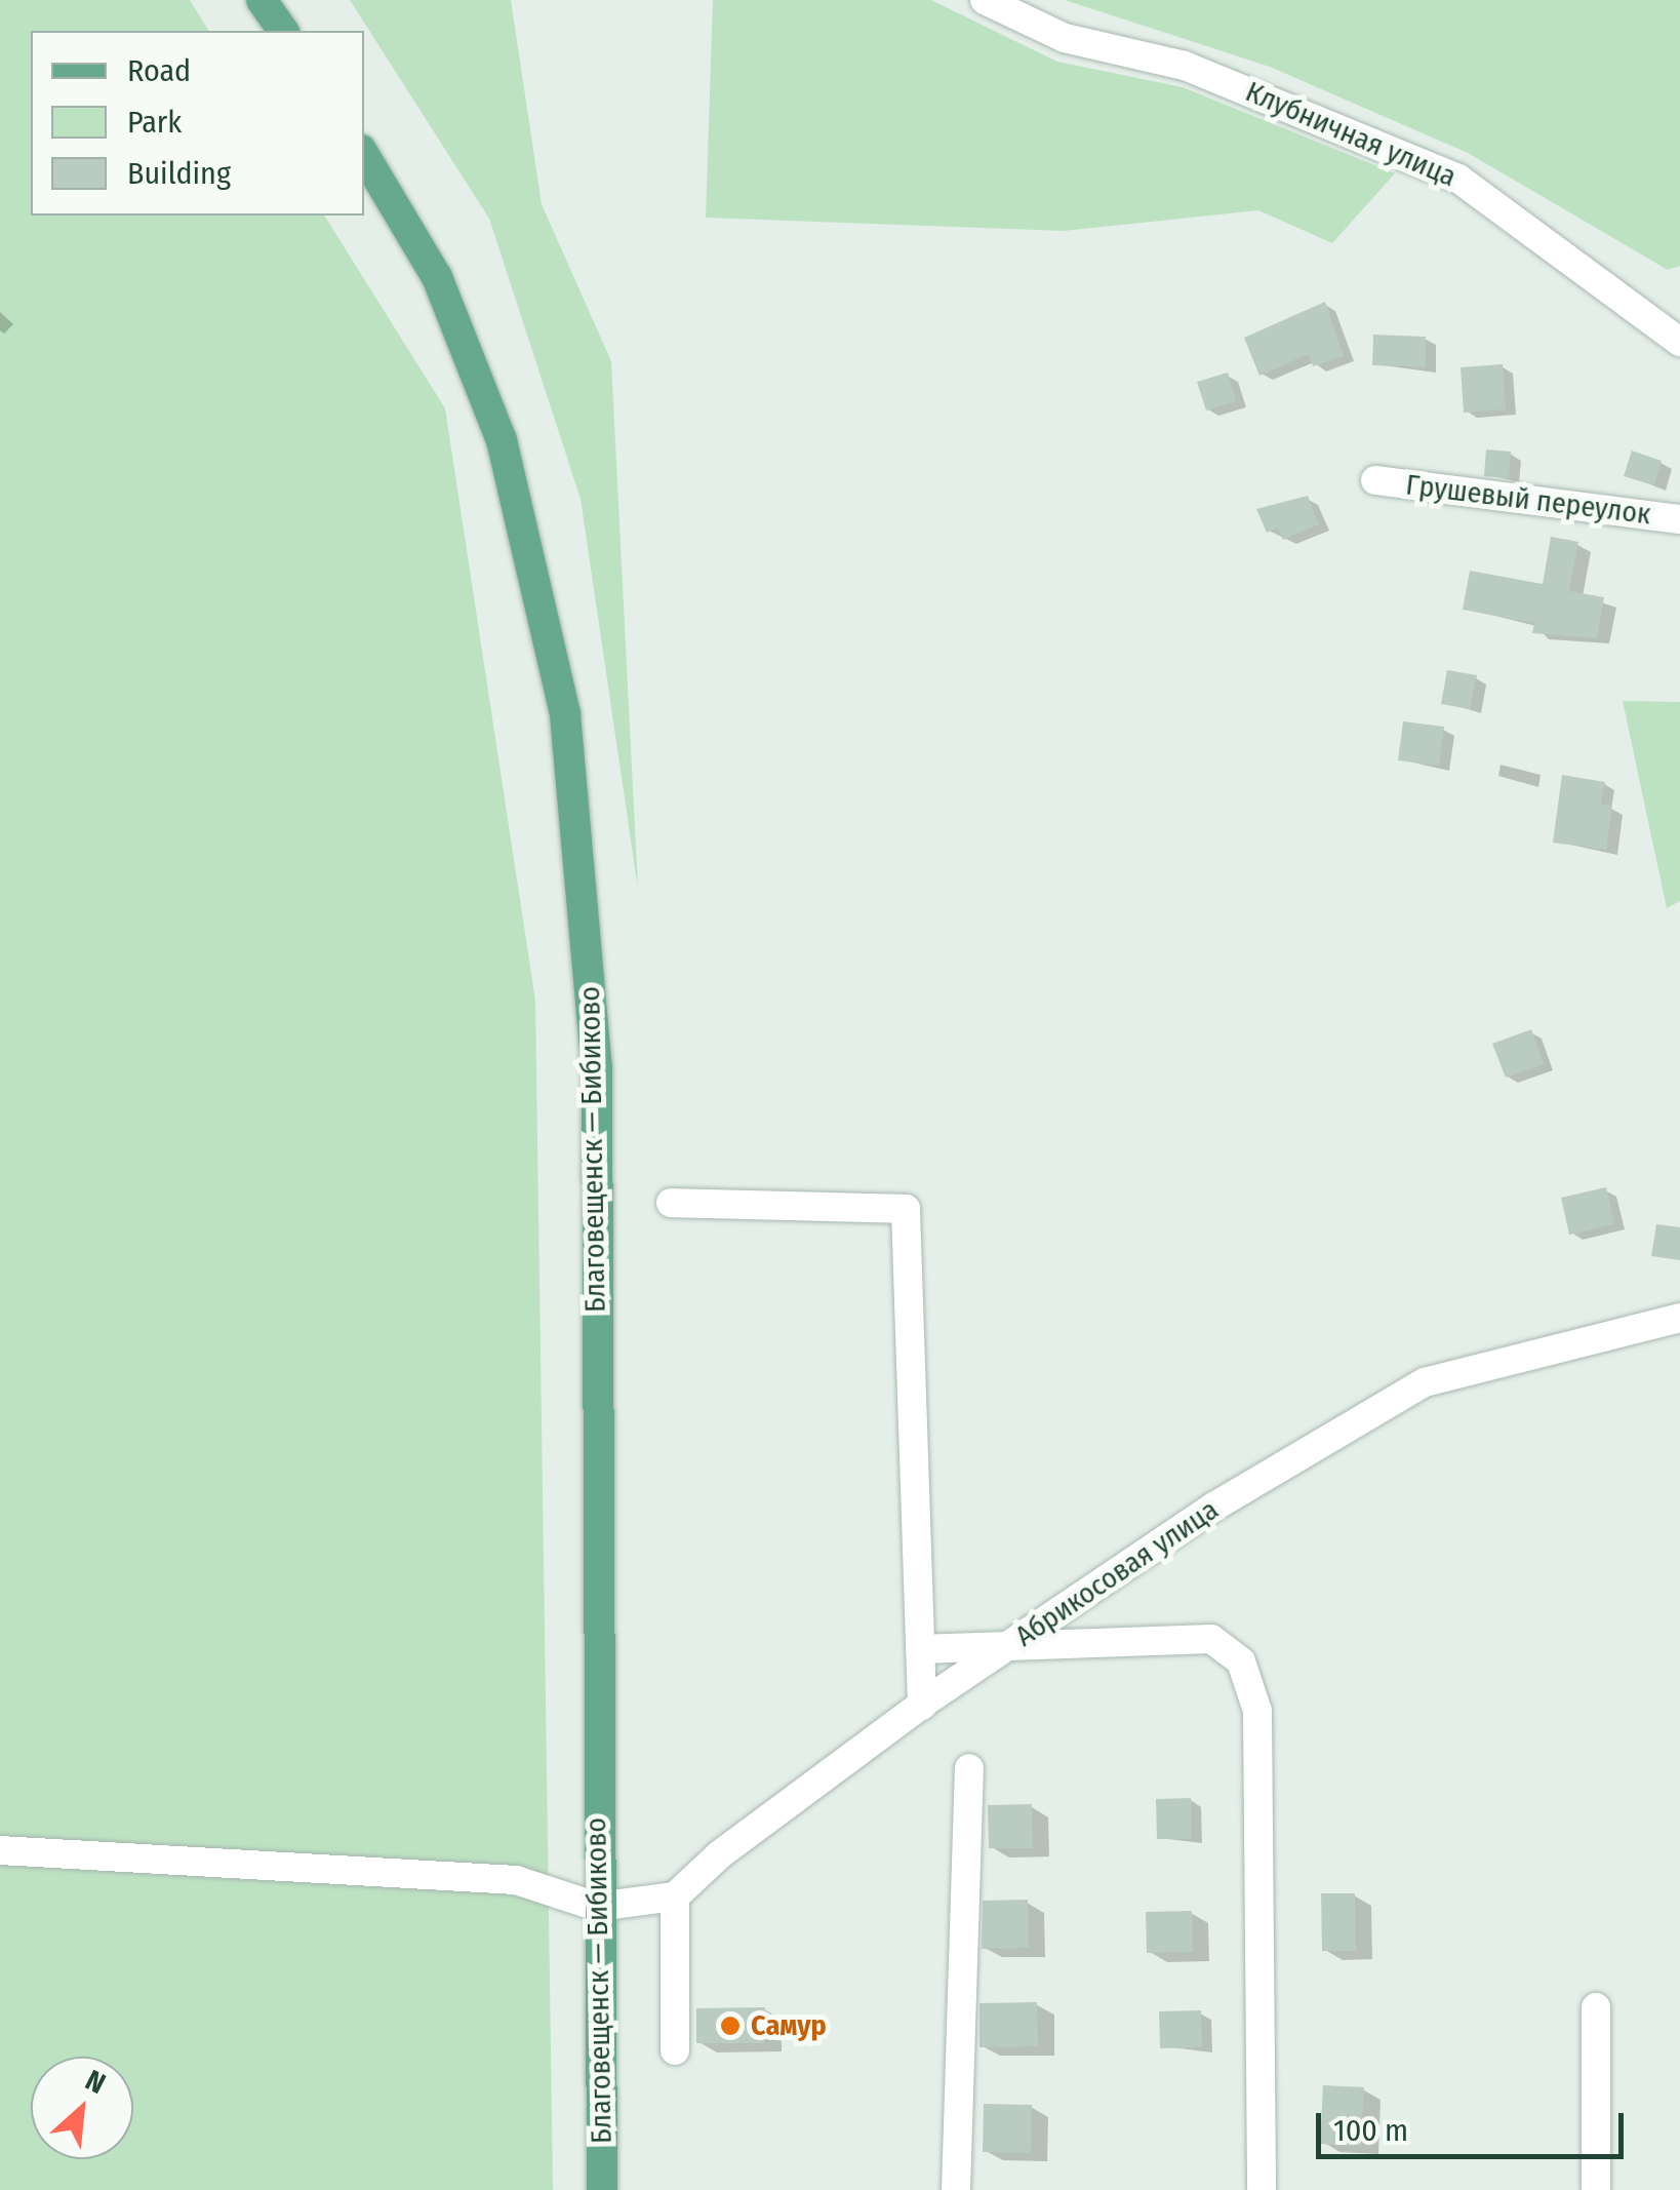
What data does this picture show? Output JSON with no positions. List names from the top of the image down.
{
  "streets": {
    "main road": ["Благовещенск — Бибиково"],
    "street": ["Клубничная улица", "Грушевый переулок", "Абрикосовая улица"]
  },
  "places": ["Самур"],
  "legend": ["Road", "Park", "Building"],
  "scale_bar": "100 m",
  "north": "top right"
}
